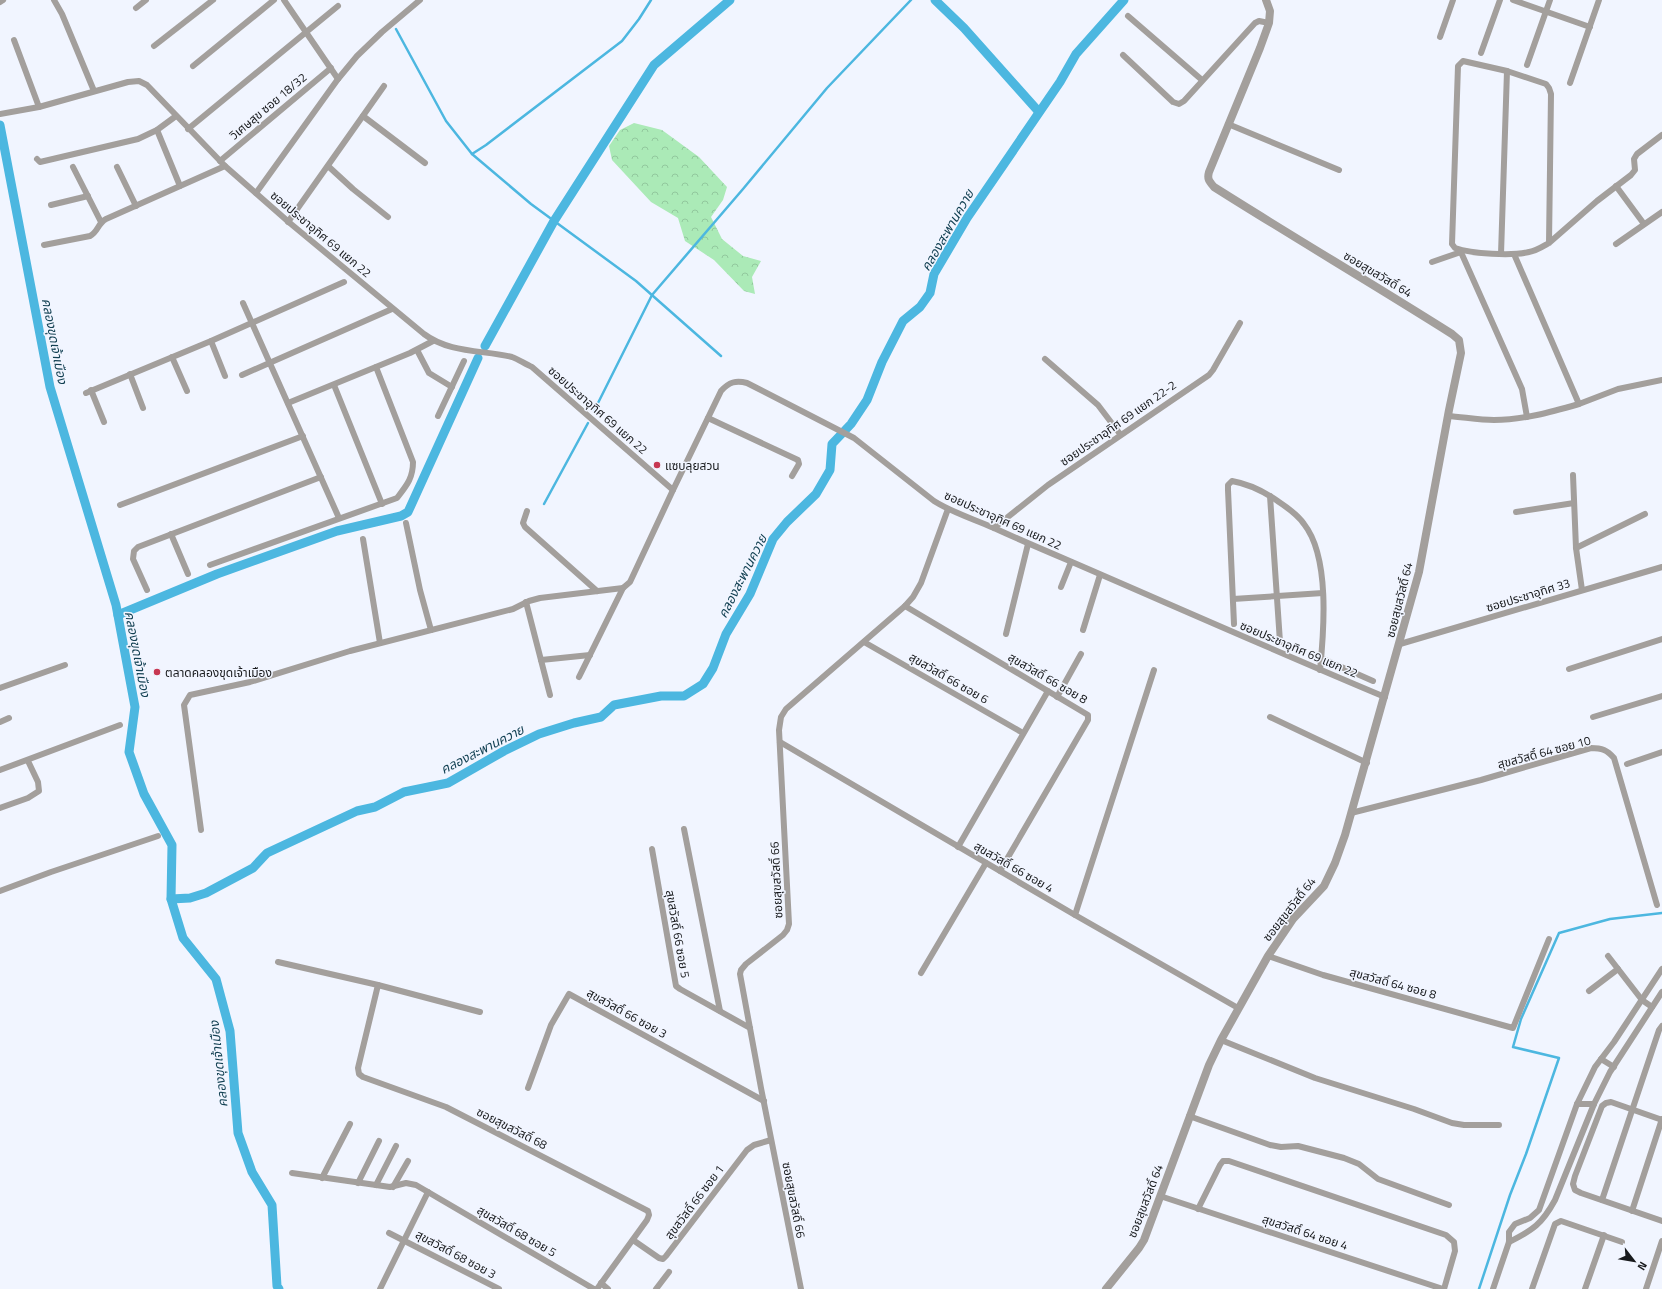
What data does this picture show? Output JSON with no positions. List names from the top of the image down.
{
  "streets": {
    "street": [
      "วิเศษสุข ซอย 18/32",
      "ซอยประชาอุทิศ 69 แยก 22",
      "ซอยสุขสวัสดิ์ 64",
      "ซอยประชาอุทิศ 69 แยก 22-2",
      "ซอยประชาอุทิศ 33",
      "สุขสวัสดิ์ 66 ซอย 6",
      "สุขสวัสดิ์ 66 ซอย 8",
      "สุขสวัสดิ์ 64 ซอย 10",
      "สุขสวัสดิ์ 66 ซอย 4",
      "ซอยสุขสวัสดิ์ 66",
      "สุขสวัสดิ์ 66 ซอย 5",
      "สุขสวัสดิ์ 64 ซอย 8",
      "สุขสวัสดิ์ 66 ซอย 3",
      "ซอยสุขสวัสดิ์ 68",
      "สุขสวัสดิ์ 66 ซอย 1",
      "สุขสวัสดิ์ 68 ซอย 5",
      "สุขสวัสดิ์ 64 ซอย 4",
      "สุขสวัสดิ์ 68 ซอย 3"
    ]
  },
  "crossings": [
    ["วิเศษสุข ซอย 18/32", "ซอยประชาอุทิศ 69 แยก 22"],
    ["ซอยประชาอุทิศ 69 แยก 22", "ซอยสุขสวัสดิ์ 64"],
    ["ซอยประชาอุทิศ 69 แยก 22", "ซอยประชาอุทิศ 69 แยก 22-2"],
    ["ซอยประชาอุทิศ 69 แยก 22", "ซอยสุขสวัสดิ์ 66"],
    ["ซอยสุขสวัสดิ์ 64", "ซอยประชาอุทิศ 33"],
    ["ซอยสุขสวัสดิ์ 64", "สุขสวัสดิ์ 64 ซอย 10"],
    ["ซอยสุขสวัสดิ์ 64", "สุขสวัสดิ์ 66 ซอย 4"],
    ["ซอยสุขสวัสดิ์ 64", "สุขสวัสดิ์ 64 ซอย 8"],
    ["ซอยสุขสวัสดิ์ 64", "สุขสวัสดิ์ 64 ซอย 4"],
    ["สุขสวัสดิ์ 66 ซอย 6", "ซอยสุขสวัสดิ์ 66"],
    ["สุขสวัสดิ์ 66 ซอย 8", "สุขสวัสดิ์ 66 ซอย 4"],
    ["สุขสวัสดิ์ 66 ซอย 8", "ซอยสุขสวัสดิ์ 66"],
    ["สุขสวัสดิ์ 66 ซอย 4", "ซอยสุขสวัสดิ์ 66"],
    ["ซอยสุขสวัสดิ์ 66", "สุขสวัสดิ์ 66 ซอย 5"],
    ["ซอยสุขสวัสดิ์ 66", "สุขสวัสดิ์ 66 ซอย 3"],
    ["ซอยสุขสวัสดิ์ 66", "สุขสวัสดิ์ 66 ซอย 1"],
    ["ซอยสุขสวัสดิ์ 68", "สุขสวัสดิ์ 66 ซอย 1"],
    ["ซอยสุขสวัสดิ์ 68", "สุขสวัสดิ์ 68 ซอย 5"]
  ],
  "water": ["คลองสะพานควาย", "คลองขุดเจ้าเมือง"],
  "places": ["แซบลุยสวน", "ตลาดคลองขุดเจ้าเมือง"],
  "north": "bottom right"
}
